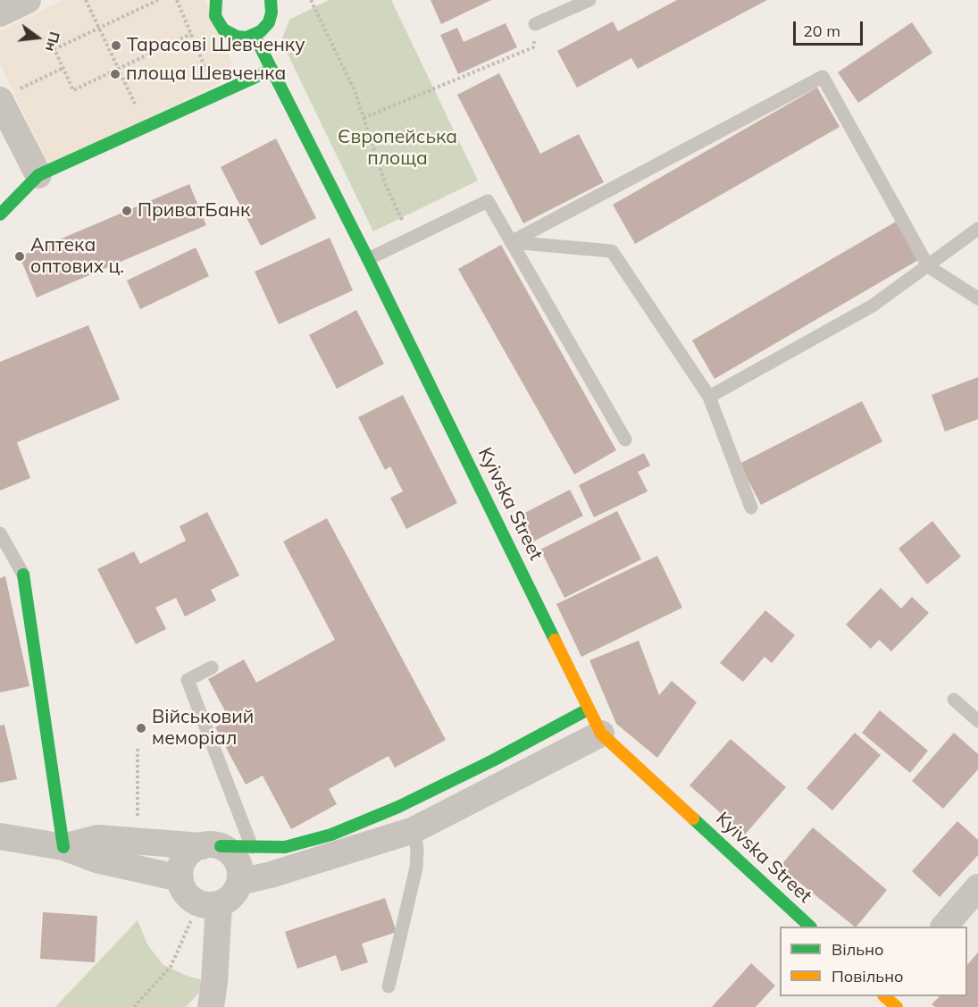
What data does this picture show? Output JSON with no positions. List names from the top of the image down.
{
  "streets": {
    "main road": ["Kyivska Street"]
  },
  "parks": ["Європейська площа"],
  "places": [
    "Тарасові Шевченку",
    "площа Шевченка",
    "ПриватБанк",
    "Аптека оптових ц.",
    "Військовий меморіал"
  ],
  "legend": ["Вільно", "Повільно"],
  "scale_bar": "20 m",
  "north": "right"
}
